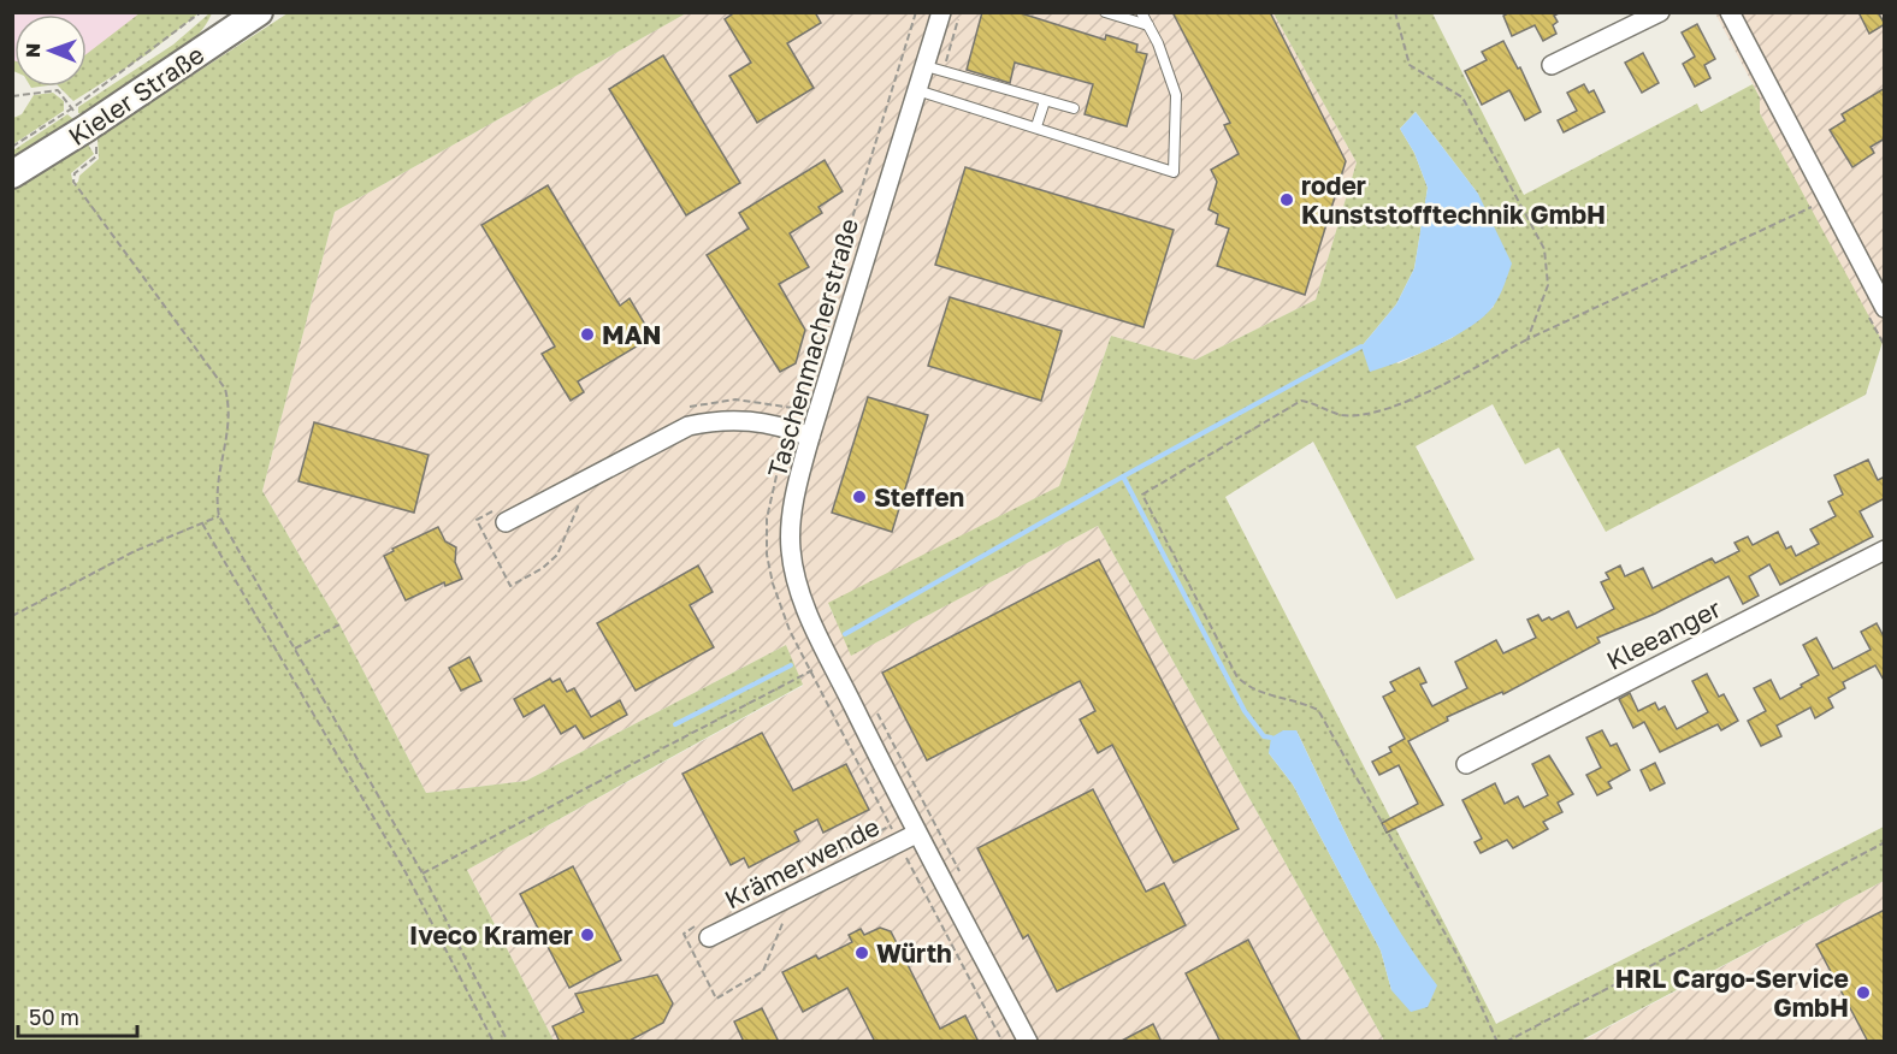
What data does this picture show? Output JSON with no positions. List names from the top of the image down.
{
  "streets": {
    "main road": ["Kieler Straße"],
    "street": ["Taschenmacherstraße", "Kleeanger", "Krämerwende"]
  },
  "crossings": [
    ["Taschenmacherstraße", "Krämerwende"]
  ],
  "places": [
    "roder Kunststofftechnik GmbH",
    "MAN",
    "Steffen",
    "Iveco Kramer",
    "Würth",
    "HRL Cargo-Service GmbH"
  ],
  "scale_bar": "50 m",
  "north": "left"
}
